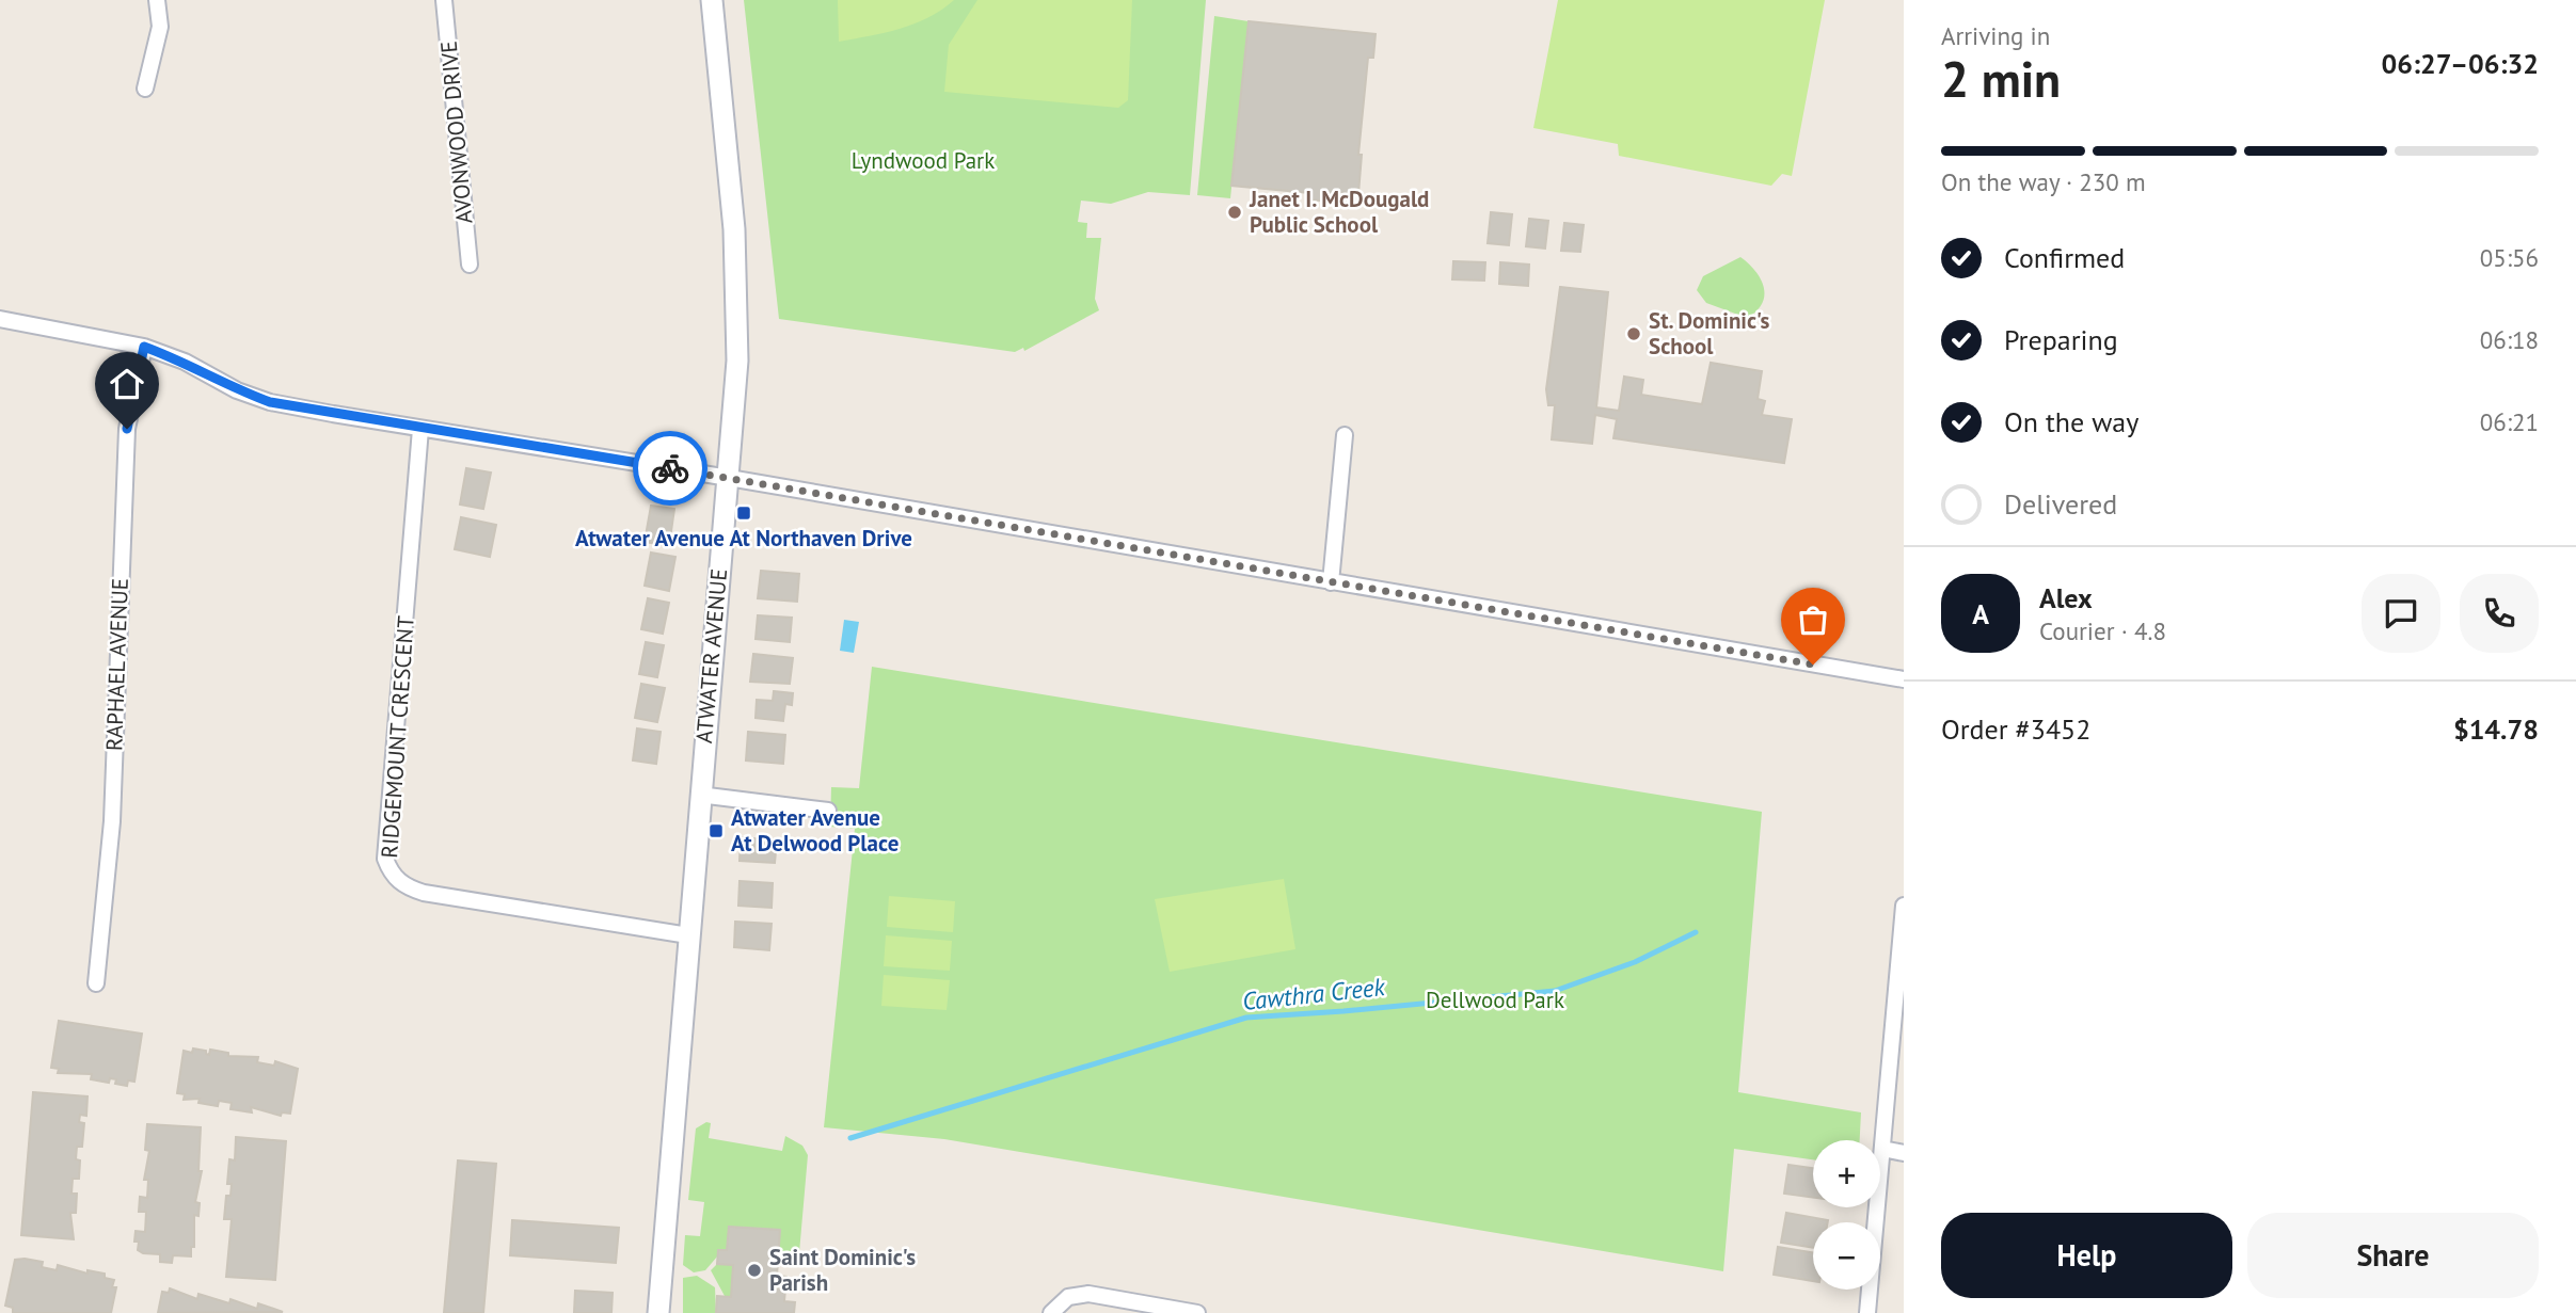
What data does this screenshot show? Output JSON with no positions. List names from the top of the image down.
{
  "streets": {
    "street": [
      "AVONWOOD DRIVE",
      "ATWATER AVENUE",
      "RAPHAEL AVENUE",
      "RIDGEMOUNT CRESCENT"
    ]
  },
  "crossings": [
    ["ATWATER AVENUE", "RIDGEMOUNT CRESCENT"]
  ],
  "water": ["Cawthra Creek"],
  "parks": ["Lyndwood Park", "Dellwood Park"],
  "places": {
    "other": ["Janet I. McDougald Public School", "St. Dominic's School", "Saint Dominic's Parish"],
    "transit": ["Atwater Avenue At Northaven Drive", "Atwater Avenue At Delwood Place"]
  },
  "page": {
    "heading": ["2 min", "Arriving in", "06:27–06:32"],
    "panel": [
      "Alex",
      "Courier · 4.8",
      "Order #3452",
      "$14.78"
    ],
    "bar": "On the way · 230 m",
    "list": [
      ["Confirmed", "05:56"],
      ["Preparing", "06:18"],
      ["On the way", "06:21"],
      "Delivered"
    ],
    "round": "A",
    "map_buttons": ["+", "−"],
    "buttons": ["Help", "Share"]
  }
}
